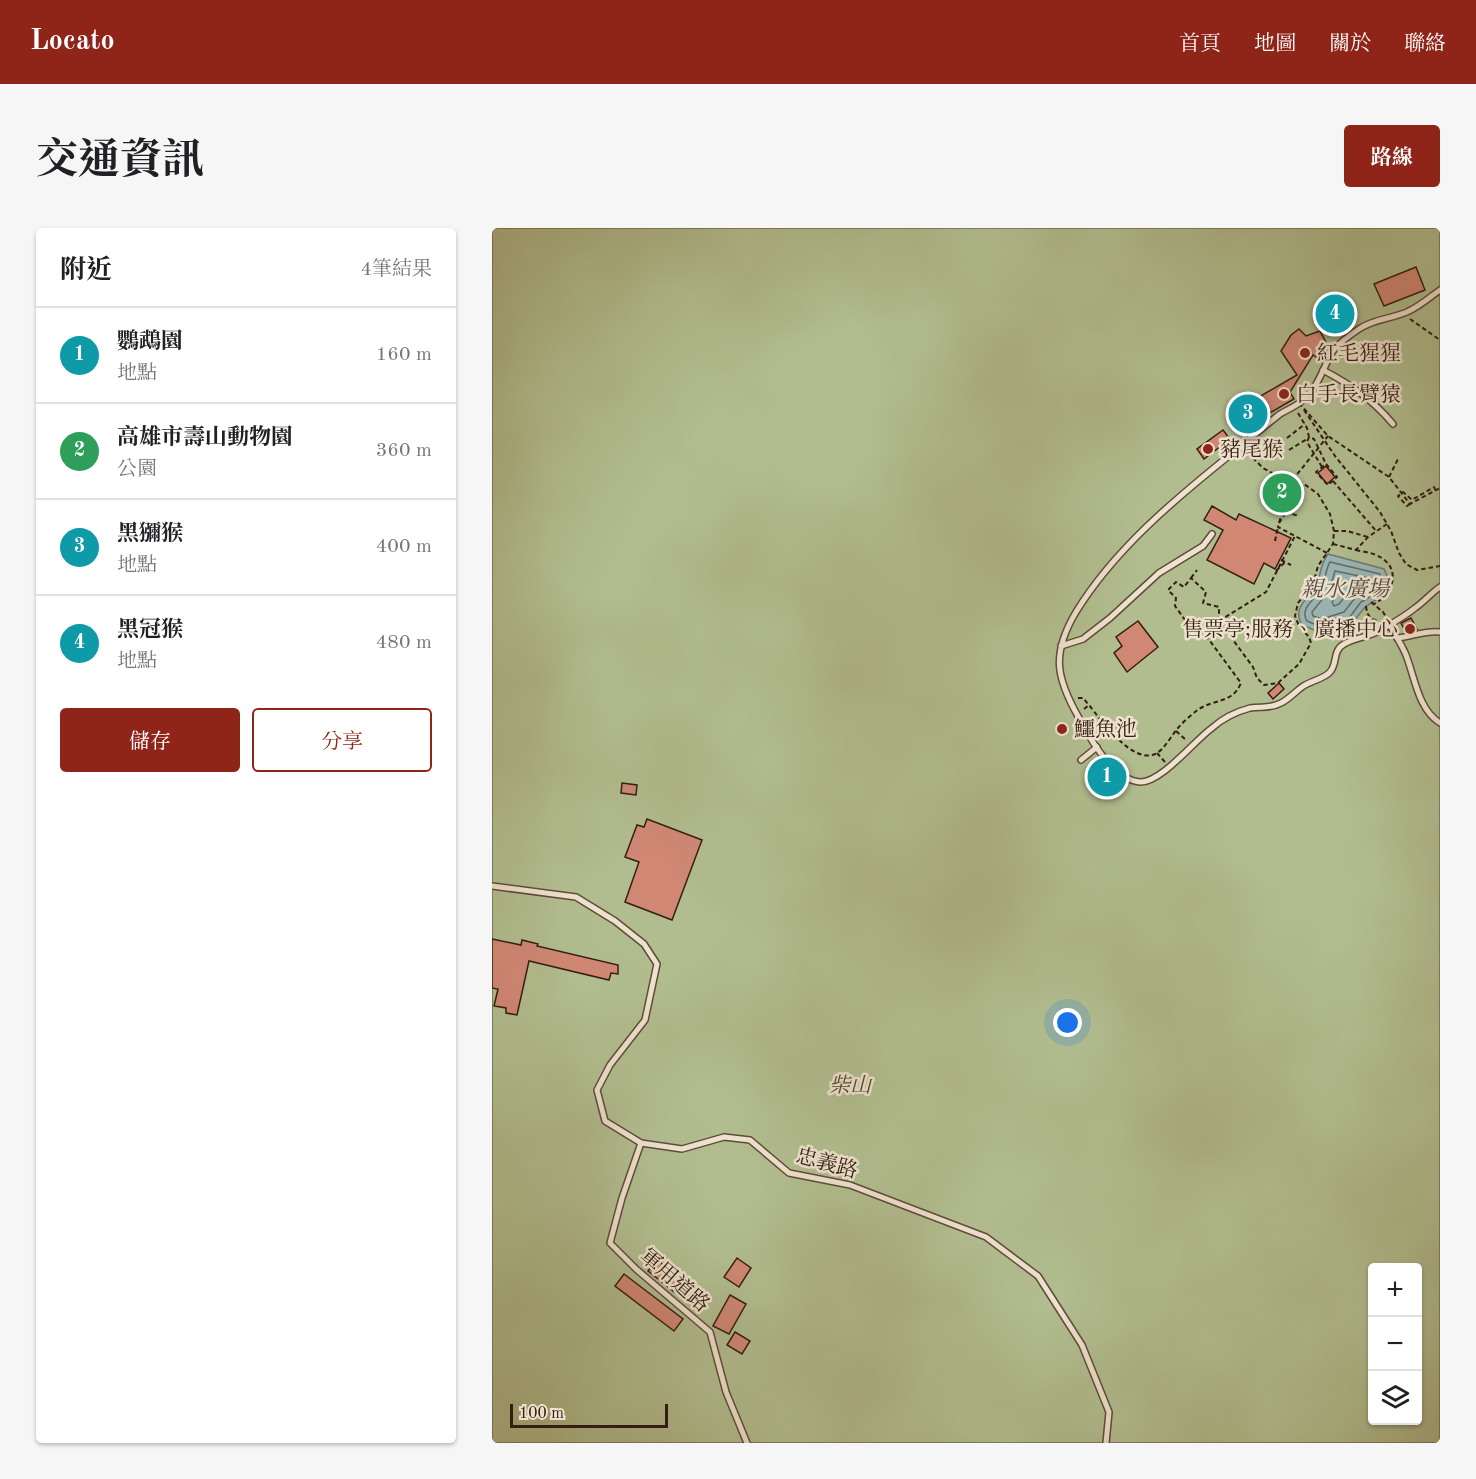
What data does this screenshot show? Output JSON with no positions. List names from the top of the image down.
{
  "streets": {
    "lane": ["忠義路", "軍用道路"]
  },
  "crossings": [
    ["忠義路", "軍用道路"]
  ],
  "water": ["親水廣場"],
  "parks": ["柴山"],
  "places": [
    "紅毛猩猩",
    "白手長臂猿",
    "豬尾猴",
    "售票亭;服務、廣播中心",
    "鱷魚池"
  ],
  "scale_bar": "100 m",
  "page": {
    "header": "Locato",
    "nav": [
      "首頁",
      "地圖",
      "關於",
      "聯絡"
    ],
    "title": "交通資訊",
    "buttons": [
      "路線",
      ["儲存", "分享"]
    ],
    "heading": ["附近", "4筆結果"],
    "pins": [
      "4",
      "3",
      "2",
      "1"
    ],
    "list": [
      {
        "mark": "1",
        "name": "鸚鵡園",
        "note": "地點",
        "value": "160 m"
      },
      {
        "mark": "2",
        "name": "高雄市壽山動物園",
        "note": "公園",
        "value": "360 m"
      },
      {
        "mark": "3",
        "name": "黑獼猴",
        "note": "地點",
        "value": "400 m"
      },
      {
        "mark": "4",
        "name": "黑冠猴",
        "note": "地點",
        "value": "480 m"
      }
    ],
    "map_buttons": ["+", "−"],
    "scale": "100 m"
  }
}
